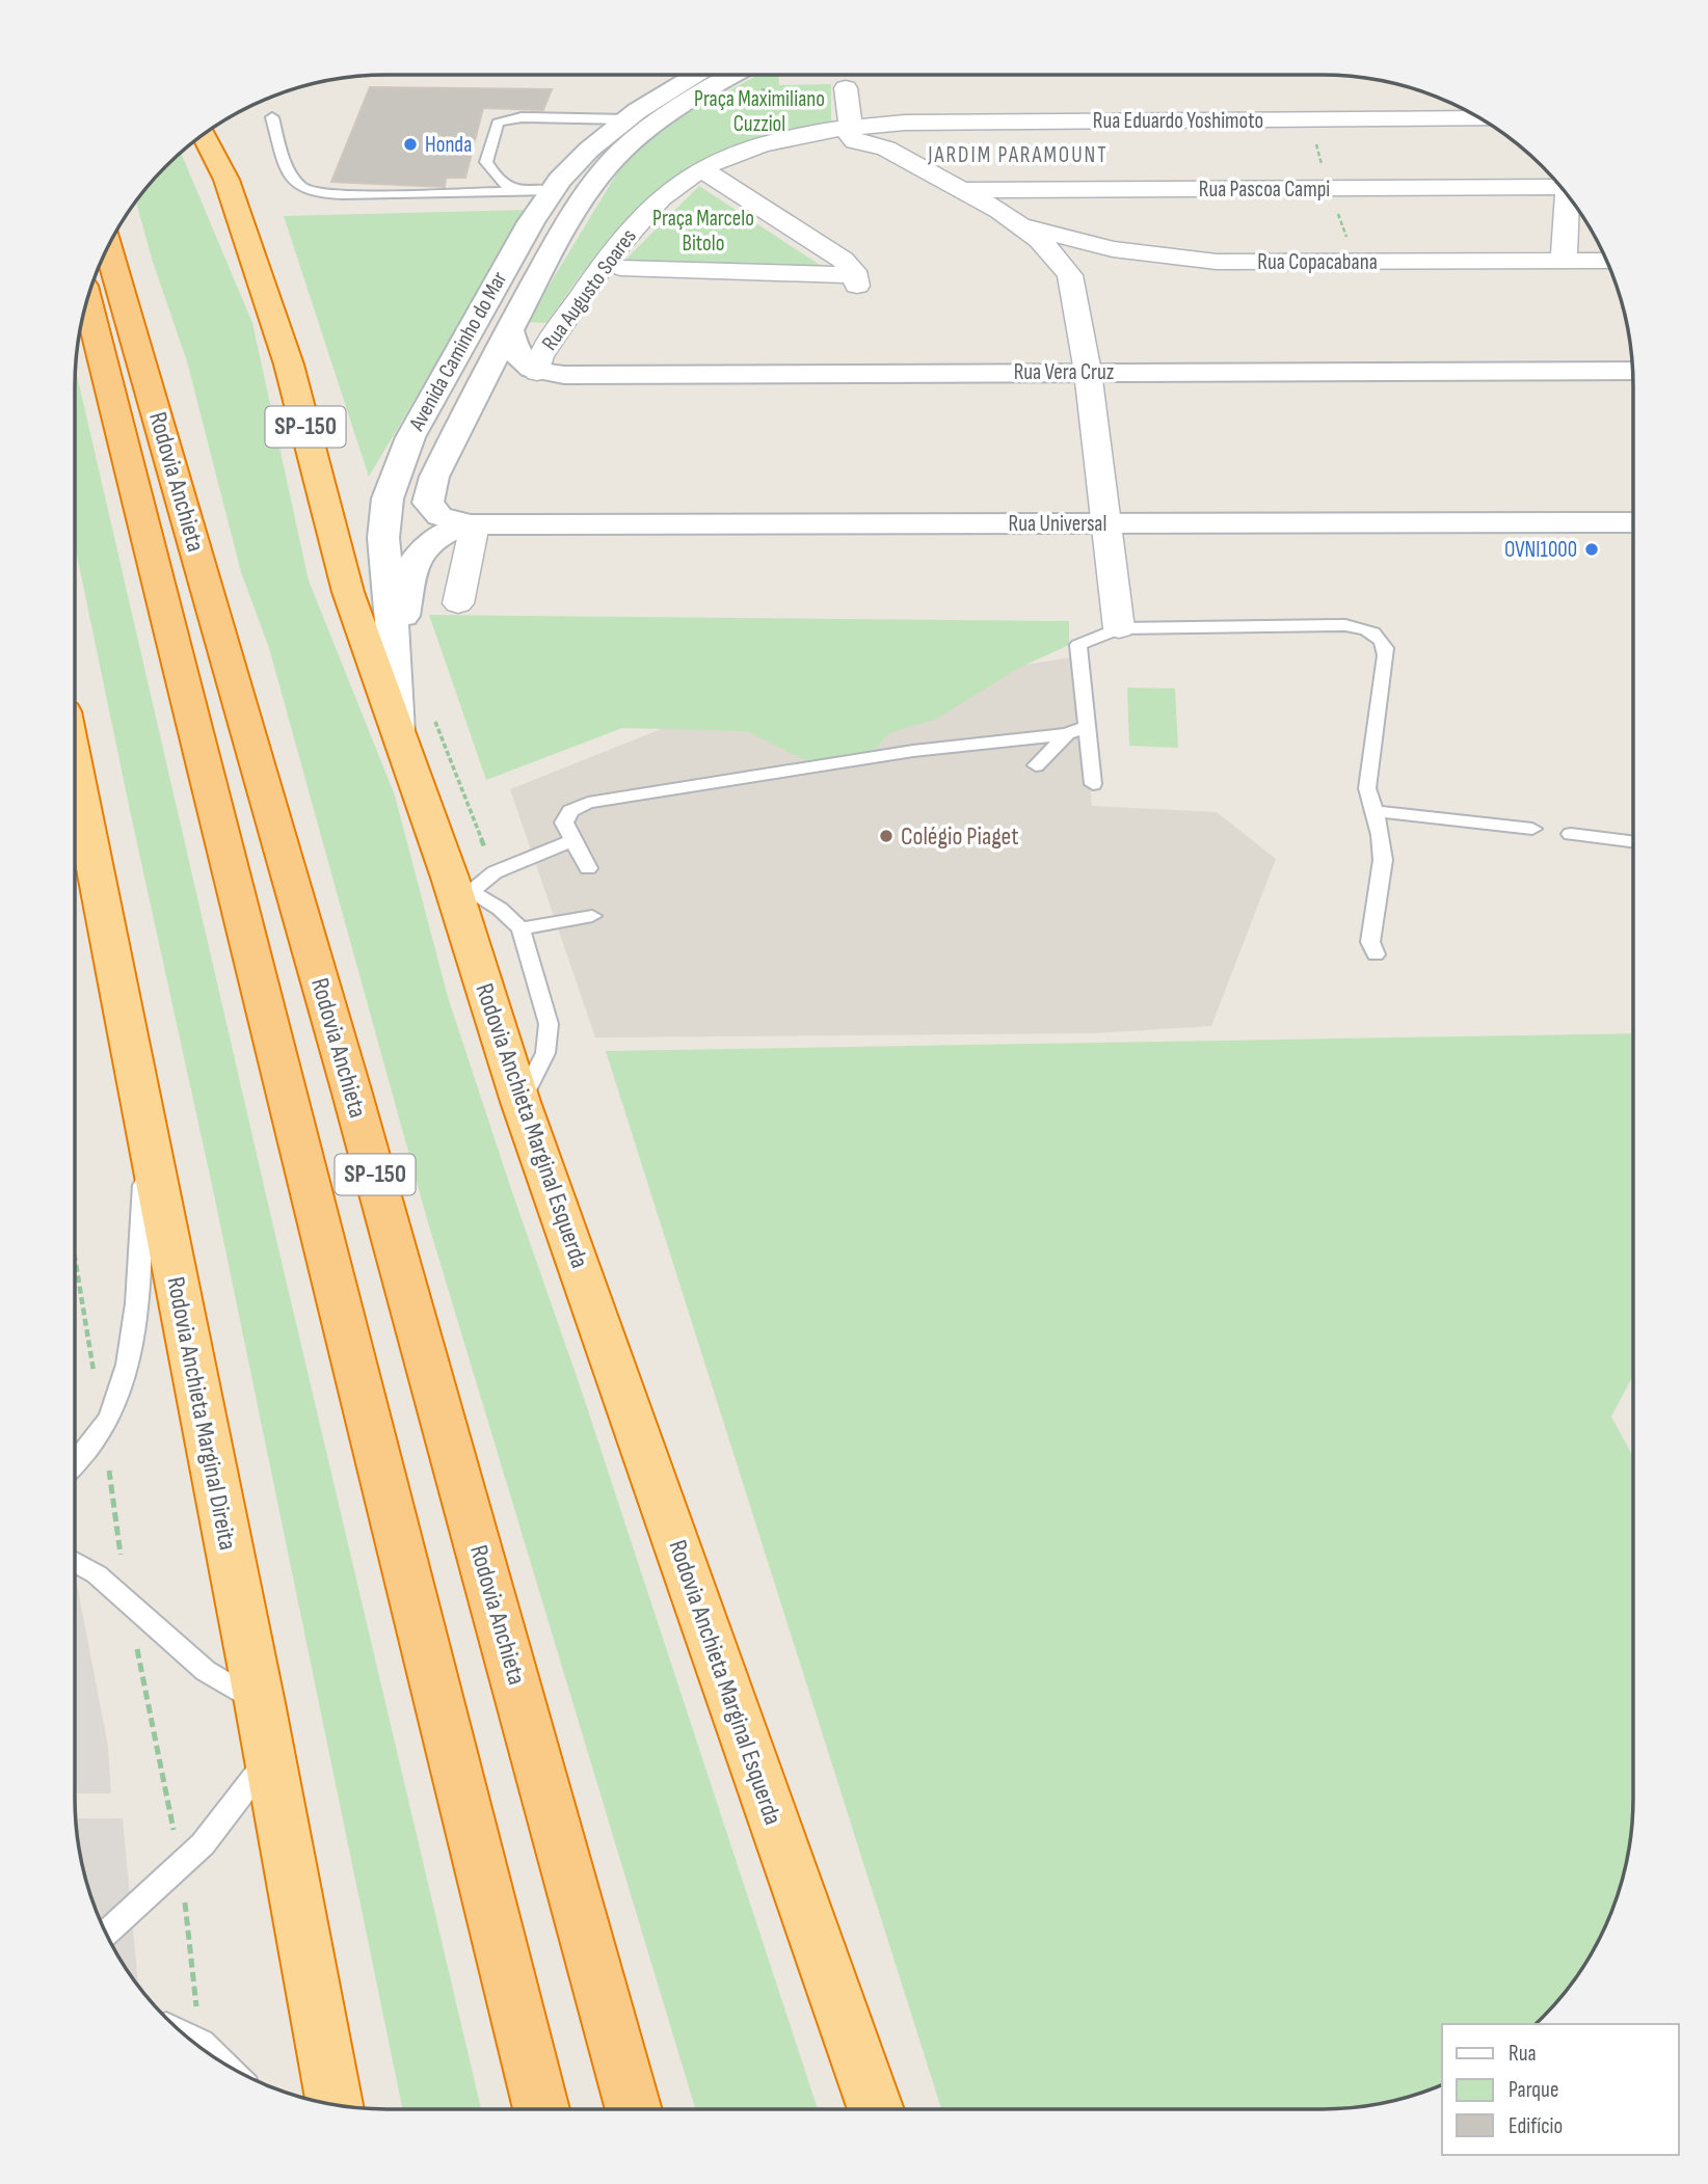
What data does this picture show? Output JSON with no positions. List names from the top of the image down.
{
  "streets": {
    "highway": [
      "SP-150",
      "Rodovia Anchieta",
      "Rodovia Anchieta Marginal Esquerda",
      "Rodovia Anchieta Marginal Direita"
    ],
    "street": [
      "Rua Eduardo Yoshimoto",
      "Rua Pascoa Campi",
      "Rua Copacabana",
      "Rua Augusto Soares",
      "Avenida Caminho do Mar",
      "Rua Vera Cruz",
      "Rua Universal"
    ]
  },
  "crossings": [
    ["Rua Eduardo Yoshimoto", "Rua Augusto Soares"],
    ["Rua Augusto Soares", "Rua Vera Cruz"],
    ["Avenida Caminho do Mar", "Rua Universal"],
    ["Avenida Caminho do Mar", "Rodovia Anchieta Marginal Esquerda"]
  ],
  "districts": ["JARDIM PARAMOUNT"],
  "parks": ["Praça Maximiliano Cuzziol", "Praça Marcelo Bitolo"],
  "places": ["Honda", "OVNI1000", "Colégio Piaget"],
  "legend": ["Rua", "Parque", "Edifício"]
}
